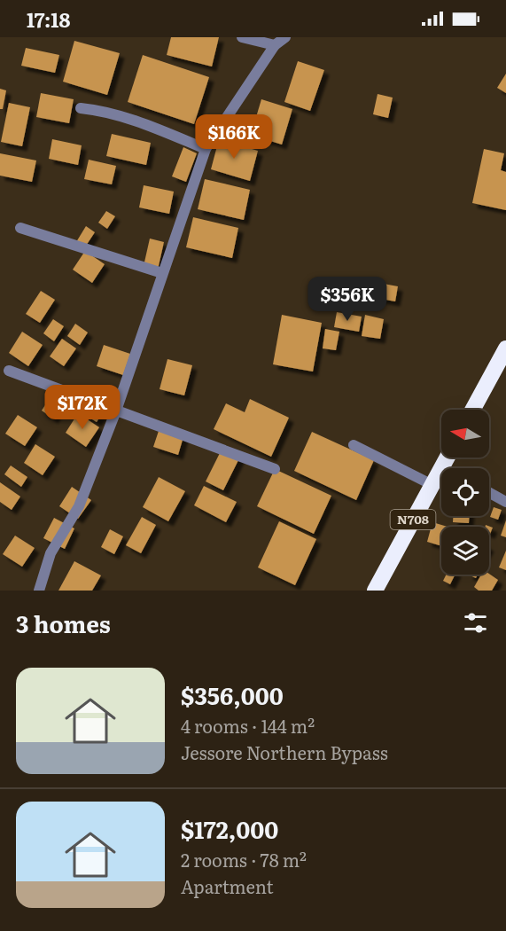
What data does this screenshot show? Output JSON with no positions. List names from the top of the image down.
{
  "streets": {
    "highway": ["N708"]
  },
  "north": "left",
  "page": {
    "status": "17:18",
    "price": ["$166K", "$356K", "$172K"],
    "heading": "3 homes",
    "list": [
      {
        "name": "$356,000",
        "note": "4 rooms · 144 m² · Jessore Northern Bypass"
      },
      {
        "name": "$172,000",
        "note": "2 rooms · 78 m² · Apartment"
      }
    ]
  }
}
